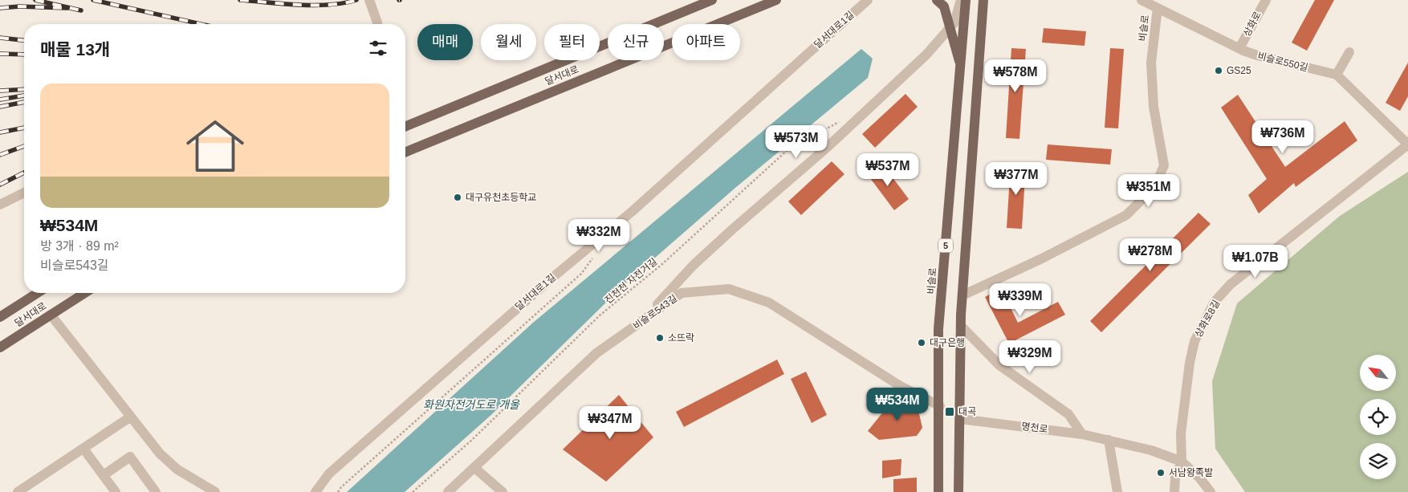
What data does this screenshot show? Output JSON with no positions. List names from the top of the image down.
{
  "streets": {
    "main road": ["비슬로", "달서대로", "5"],
    "street": [
      "상화로",
      "달서대로1길",
      "비슬로550길",
      "비슬로543길",
      "상화로8길",
      "명천로"
    ],
    "path": ["진천천 자전거길"]
  },
  "crossings": [
    ["상화로", "비슬로550길"],
    ["비슬로", "비슬로550길"],
    ["비슬로", "5"],
    ["비슬로", "비슬로543길"],
    ["5", "명천로"],
    ["상화로8길", "명천로"]
  ],
  "water": ["화원자전거도로 개울"],
  "places": {
    "other": [
      "GS25",
      "대구유천초등학교",
      "소뜨락",
      "대구은행",
      "서남왕족발"
    ],
    "transit": ["대곡"]
  },
  "north": "top left",
  "page": {
    "chip": [
      "매매",
      "월세",
      "필터",
      "신규",
      "아파트"
    ],
    "heading": "매물 13개",
    "price": [
      "₩578M",
      "₩736M",
      "₩573M",
      "₩537M",
      "₩377M",
      "₩351M",
      "₩332M",
      "₩278M",
      "₩1.07B",
      "₩339M",
      "₩329M",
      "₩534M",
      "₩347M"
    ],
    "list": [
      {
        "name": "₩534M",
        "note": "방 3개 · 89 m² · 비슬로543길"
      }
    ]
  }
}
